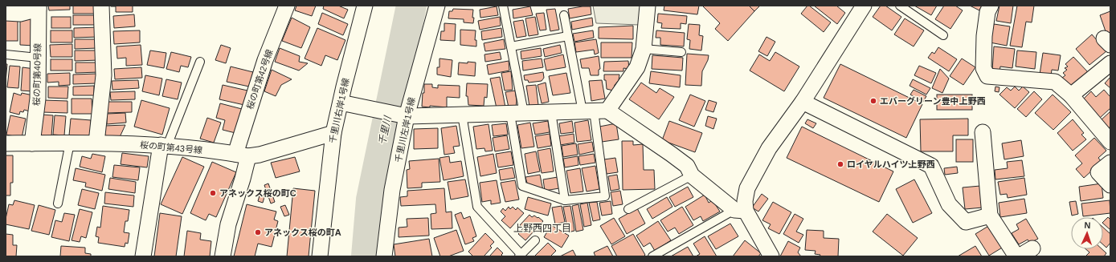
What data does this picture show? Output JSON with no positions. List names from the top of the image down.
{
  "streets": {
    "street": [
      "桜の町第40号線",
      "桜の町第42号線",
      "千里川右岸1号線",
      "千里川左岸1号線",
      "桜の町第43号線"
    ]
  },
  "crossings": [
    ["桜の町第40号線", "桜の町第43号線"],
    ["桜の町第42号線", "桜の町第43号線"],
    ["千里川右岸1号線", "桜の町第43号線"]
  ],
  "districts": ["上野西四丁目"],
  "water": ["千里川"],
  "places": [
    "エバーグリーン豊中上野西",
    "ロイヤルハイツ上野西",
    "アネックス桜の町C",
    "アネックス桜の町A"
  ],
  "north": "top"
}
